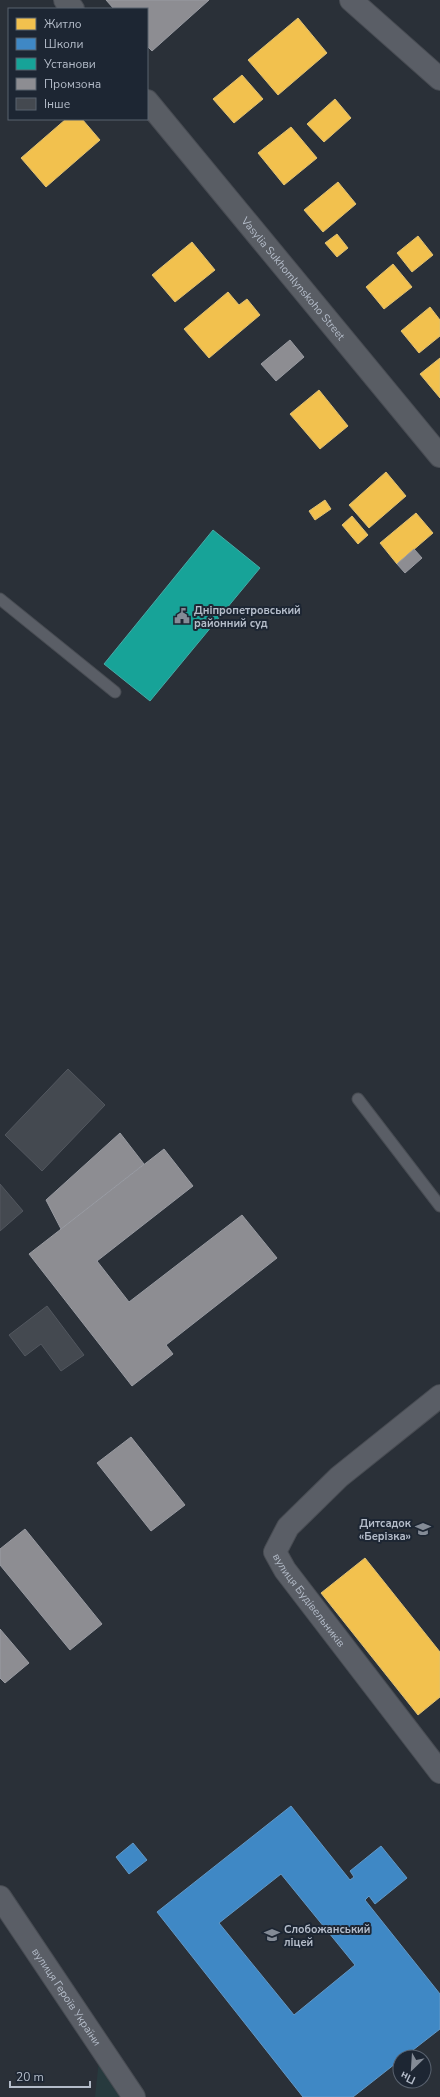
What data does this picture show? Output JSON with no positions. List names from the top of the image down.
{
  "streets": {
    "main road": ["Vasylia Sukhomlynskoho Street"],
    "street": ["вулиця Будівельників", "вулиця Героїв України"]
  },
  "places": {
    "public building": ["Дніпропетровський районний суд"],
    "school or university": ["Дитсадок «Берізка»", "Слобожанський ліцей"]
  },
  "legend": [
    "Житло",
    "Школи",
    "Установи",
    "Промзона",
    "Інше"
  ],
  "scale_bar": "20 m",
  "north": "bottom left"
}
